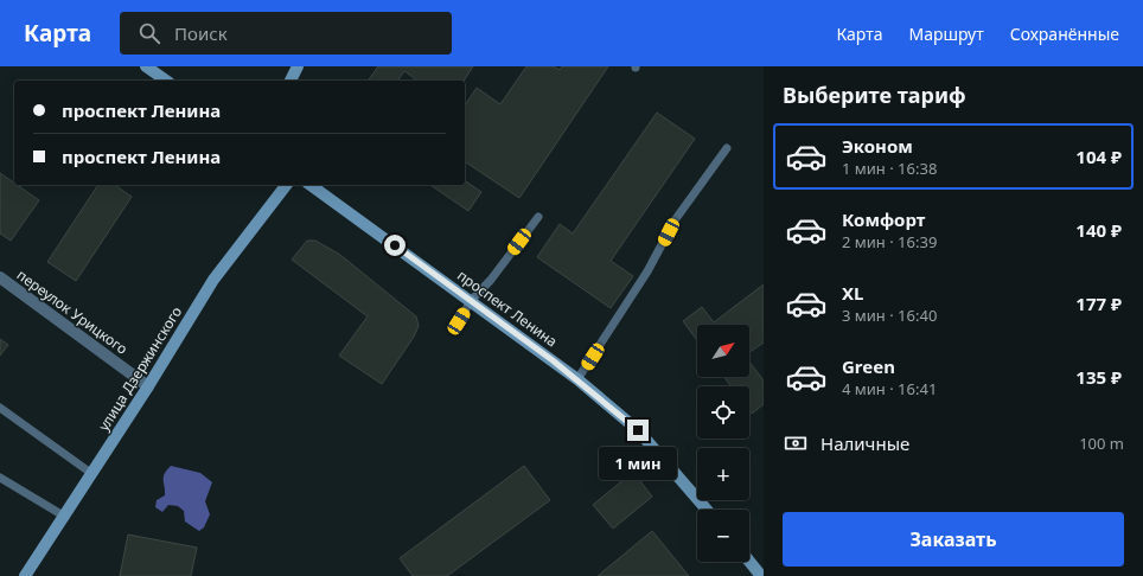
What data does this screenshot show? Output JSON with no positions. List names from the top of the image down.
{
  "streets": {
    "main road": ["проспект Ленина", "улица Дзержинского"],
    "street": ["переулок Урицкого"]
  },
  "crossings": [
    ["переулок Урицкого", "улица Дзержинского"]
  ],
  "north": "top right",
  "page": {
    "header": "Карта",
    "search": "Поиск",
    "nav": ["Карта", "Маршрут", "Сохранённые"],
    "heading": "Выберите тариф",
    "banner": ["проспект Ленина", "проспект Ленина"],
    "list": [
      {
        "name": "Эконом",
        "note": "1 мин · 16:38",
        "value": "104 ₽"
      },
      {
        "name": "Комфорт",
        "note": "2 мин · 16:39",
        "value": "140 ₽"
      },
      {
        "name": "XL",
        "note": "3 мин · 16:40",
        "value": "177 ₽"
      },
      {
        "name": "Green",
        "note": "4 мин · 16:41",
        "value": "135 ₽"
      }
    ],
    "map_buttons": ["+", "−"],
    "pay": ["Наличные", "100 m"],
    "bubble": "1 мин",
    "buttons": "Заказать"
  }
}
